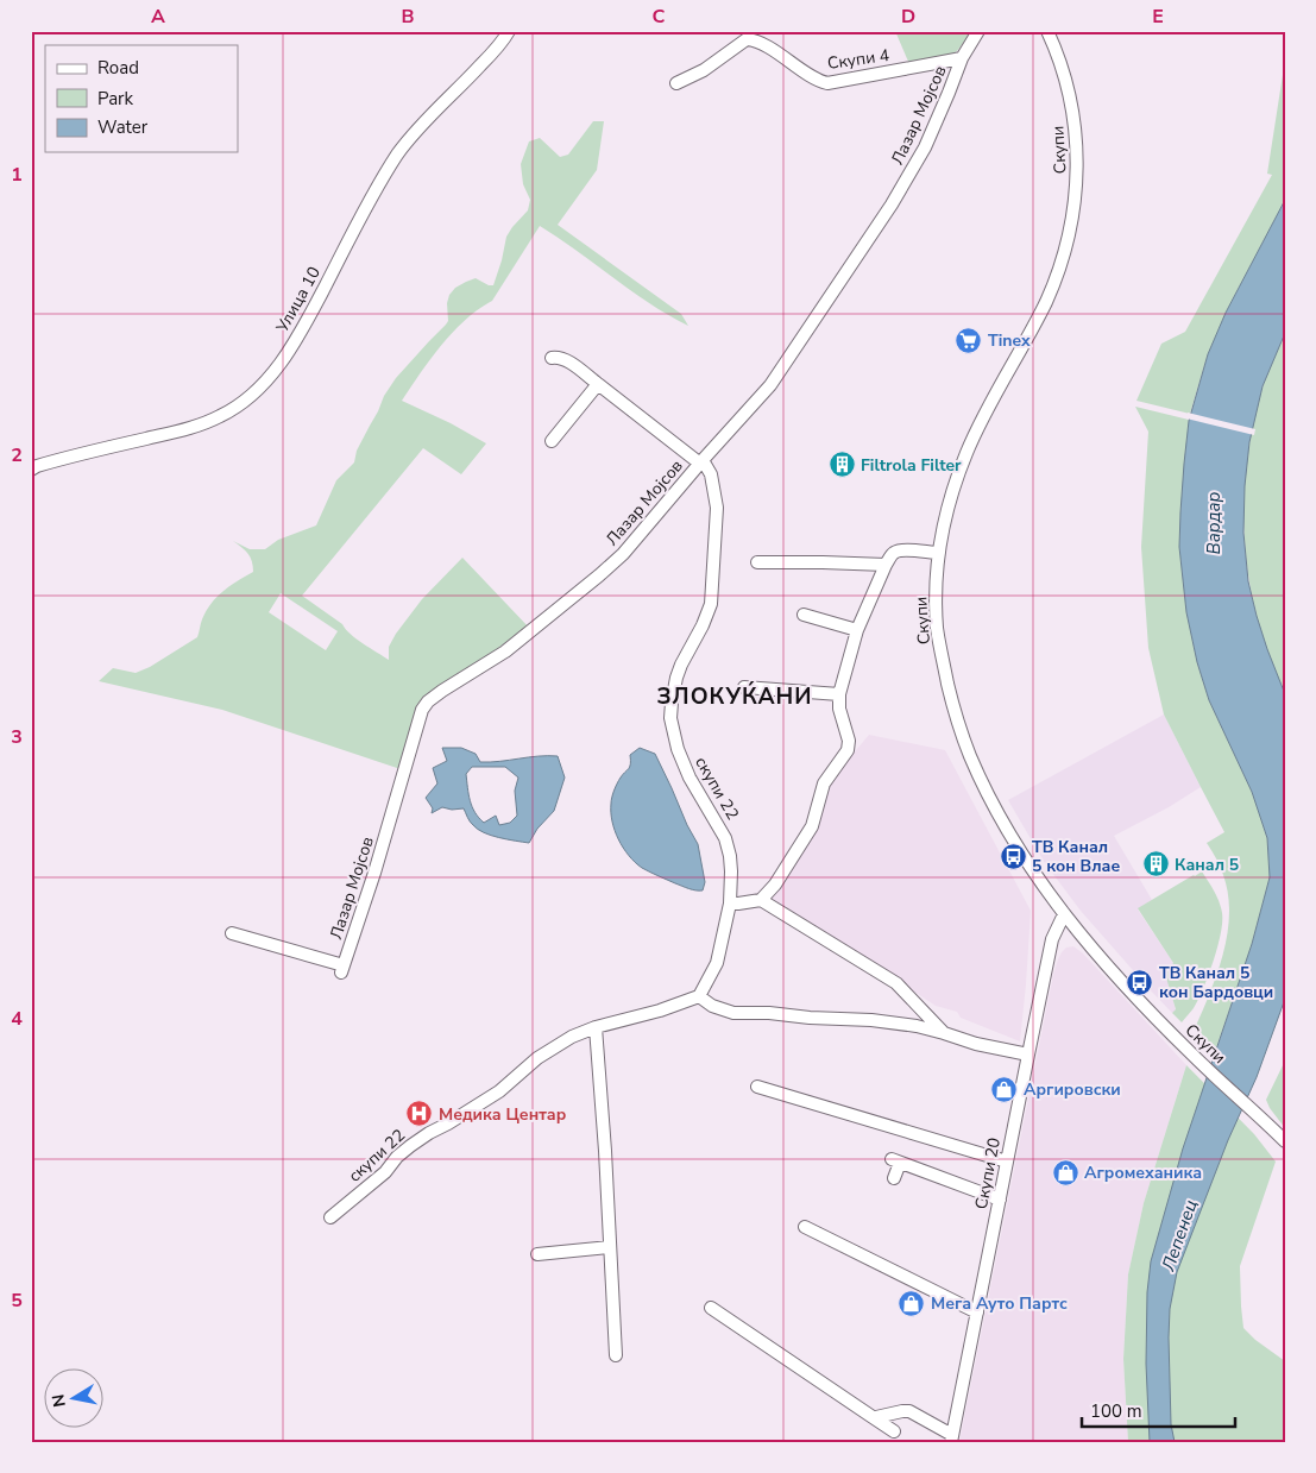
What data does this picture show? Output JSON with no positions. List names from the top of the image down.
{
  "streets": {
    "street": [
      "Cкупи 4",
      "Лазар Мојсов",
      "Скупи",
      "Улица 10",
      "скупи 22",
      "Скупи 20"
    ]
  },
  "crossings": [
    ["Cкупи 4", "Лазар Мојсов"],
    ["Лазар Мојсов", "скупи 22"],
    ["Скупи", "Скупи 20"]
  ],
  "districts": ["ЗЛОКУЌАНИ"],
  "water": ["Вардар", "Лепенец"],
  "places": {
    "supermarket": ["Tinex"],
    "building": ["Filtrola Filter", "Канал 5"],
    "bus stop": ["ТВ Канал 5 кон Влае", "ТВ Канал 5 кон Бардовци"],
    "shop": ["Аргировски", "Агромеханика", "Мега Ауто Партс"],
    "hospital": ["Медика Центар"]
  },
  "legend": ["Road", "Park", "Water"],
  "scale_bar": "100 m",
  "north": "left",
  "grid": {
    "columns": [
      "A",
      "B",
      "C",
      "D",
      "E"
    ],
    "rows": [
      "1",
      "2",
      "3",
      "4",
      "5"
    ]
  }
}
